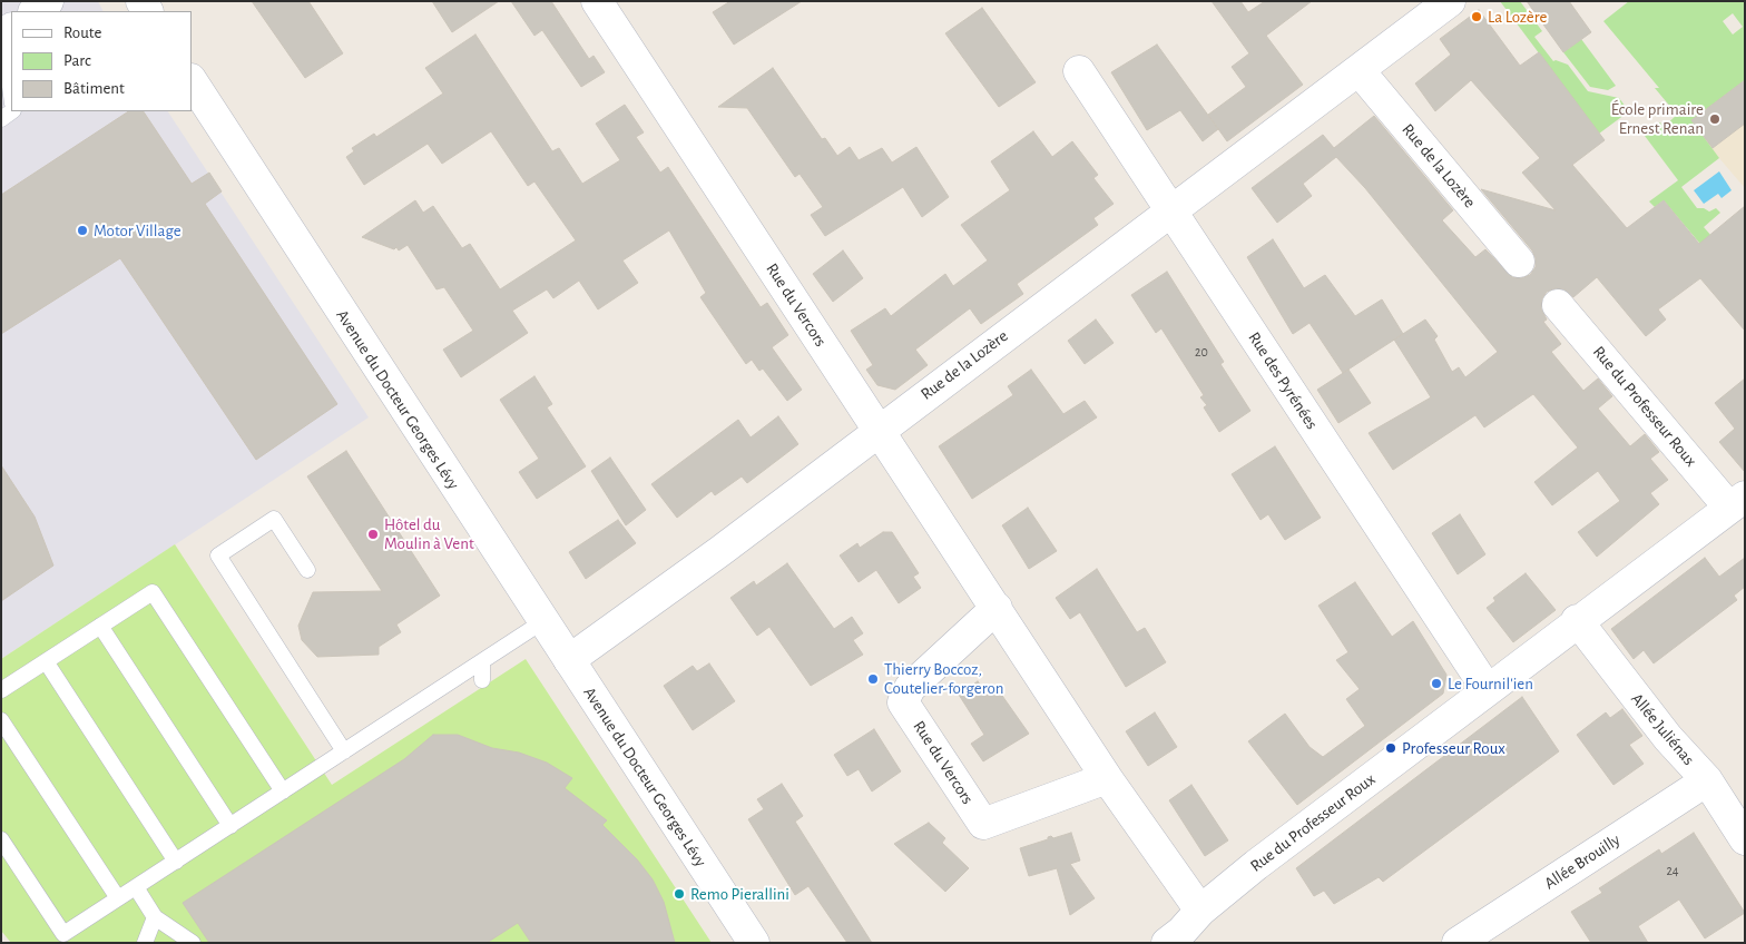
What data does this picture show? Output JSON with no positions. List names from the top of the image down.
{
  "streets": {
    "street": [
      "Rue de la Lozère",
      "Rue du Vercors",
      "Rue des Pyrénées",
      "Avenue du Docteur Georges Lévy",
      "Rue du Professeur Roux",
      "Allée Juliénas",
      "Allée Brouilly"
    ]
  },
  "crossings": [
    ["Rue de la Lozère", "Rue du Vercors"],
    ["Rue de la Lozère", "Rue des Pyrénées"],
    ["Rue de la Lozère", "Avenue du Docteur Georges Lévy"],
    ["Rue du Vercors", "Rue du Professeur Roux"],
    ["Rue des Pyrénées", "Rue du Professeur Roux"],
    ["Rue du Professeur Roux", "Allée Juliénas"],
    ["Allée Juliénas", "Allée Brouilly"]
  ],
  "places": [
    "La Lozère",
    "École primaire Ernest Renan",
    "Motor Village",
    "Hôtel du Moulin à Vent",
    "Thierry Boccoz, Coutelier-forgeron",
    "Le Fournil'ien",
    "Professeur Roux",
    "Remo Pierallini"
  ],
  "house_numbers": ["20", "24"],
  "legend": ["Route", "Parc", "Bâtiment"]
}
